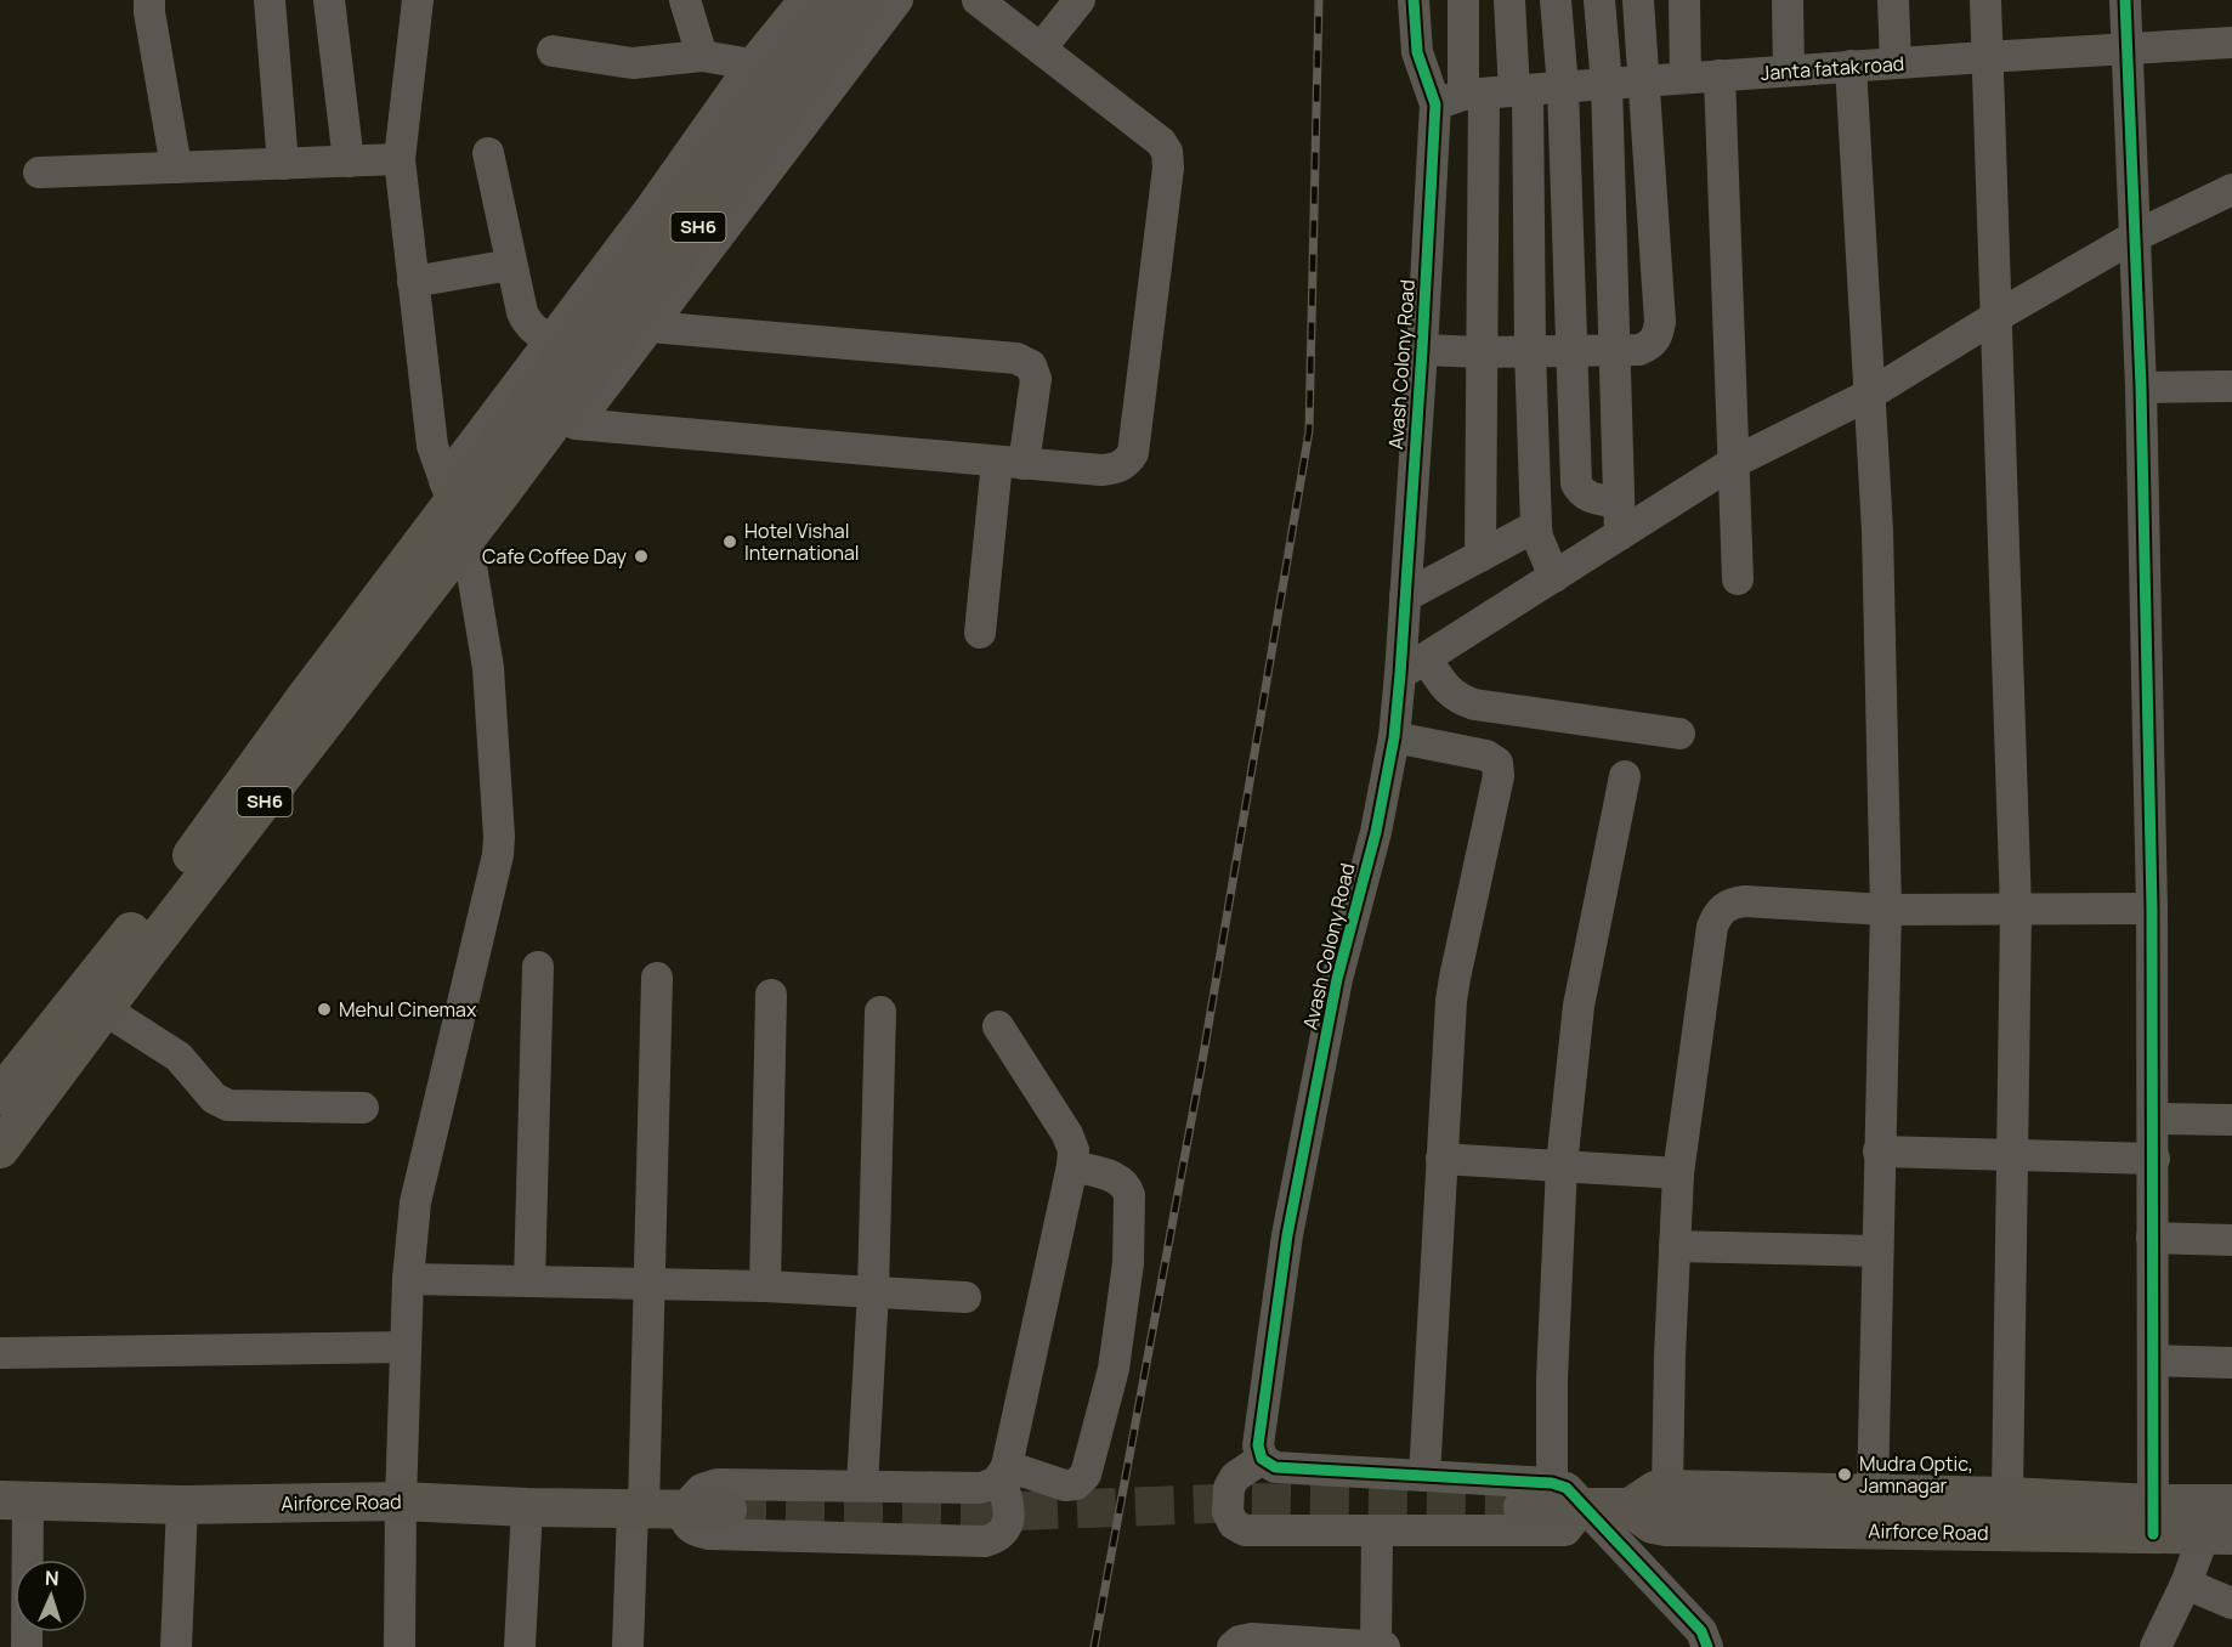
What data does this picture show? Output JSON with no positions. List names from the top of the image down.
{
  "streets": {
    "main road": ["SH6", "Airforce Road"],
    "street": ["Janta fatak road", "Avash Colony Road"]
  },
  "crossings": [
    ["Janta fatak road", "Avash Colony Road"]
  ],
  "places": [
    "Hotel Vishal International",
    "Cafe Coffee Day",
    "Mehul Cinemax",
    "Mudra Optic, Jamnagar"
  ],
  "north": "top"
}
